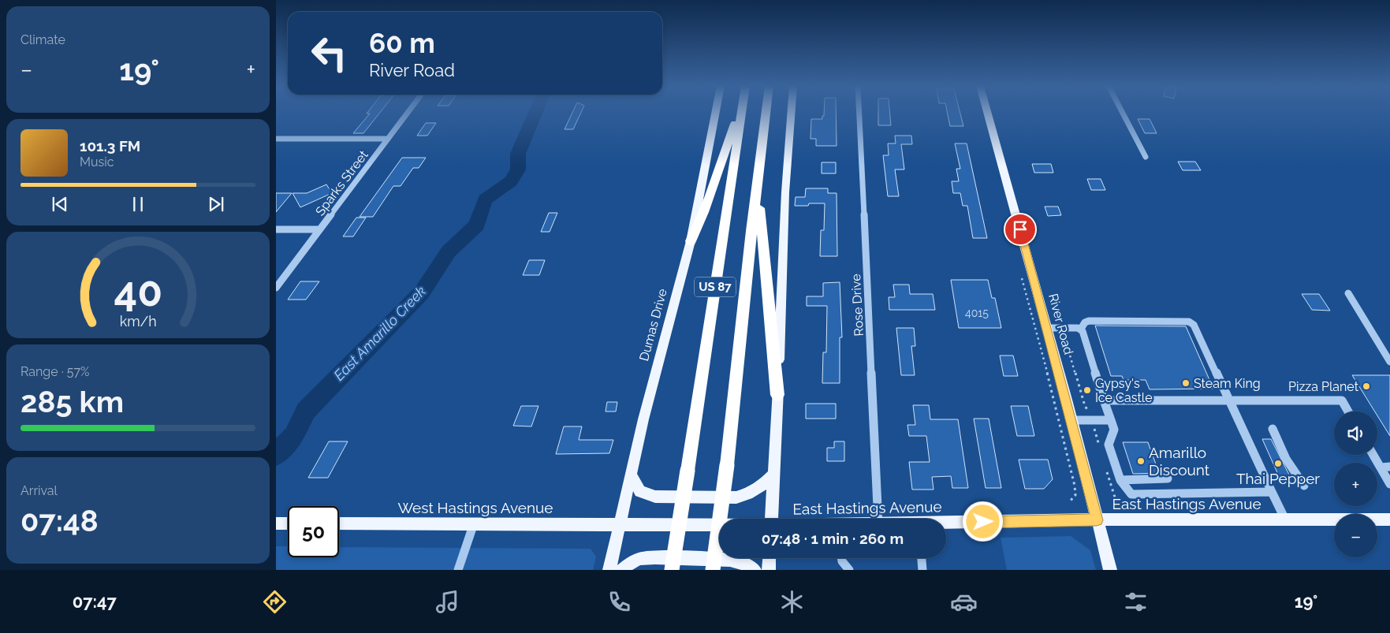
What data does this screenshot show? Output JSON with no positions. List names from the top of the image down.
{
  "streets": {
    "highway": ["US 87"],
    "main road": [
      "River Road",
      "Dumas Drive",
      "East Hastings Avenue",
      "West Hastings Avenue"
    ],
    "street": ["Sparks Street", "Rose Drive"]
  },
  "crossings": [
    ["River Road", "East Hastings Avenue"],
    ["Dumas Drive", "West Hastings Avenue"]
  ],
  "water": ["East Amarillo Creek"],
  "places": [
    "Steam King",
    "Pizza Planet",
    "Gypsy's Ice Castle",
    "Amarillo Discount",
    "Thai Pepper"
  ],
  "house_numbers": ["4015"],
  "page": {
    "tile": [
      "Climate",
      ["Range · 57%", "285 km"],
      ["Arrival", "07:48"]
    ],
    "turn": ["60 m", "River Road"],
    "heat": ["−", "19°", "+"],
    "song": ["101.3 FM", "Music"],
    "map_buttons": ["+", "−"],
    "limit": "50",
    "trip": "07:48 · 1 min · 260 m",
    "tabs": ["07:47", "19°"],
    "gauge": ["40", "km/h"]
  }
}
